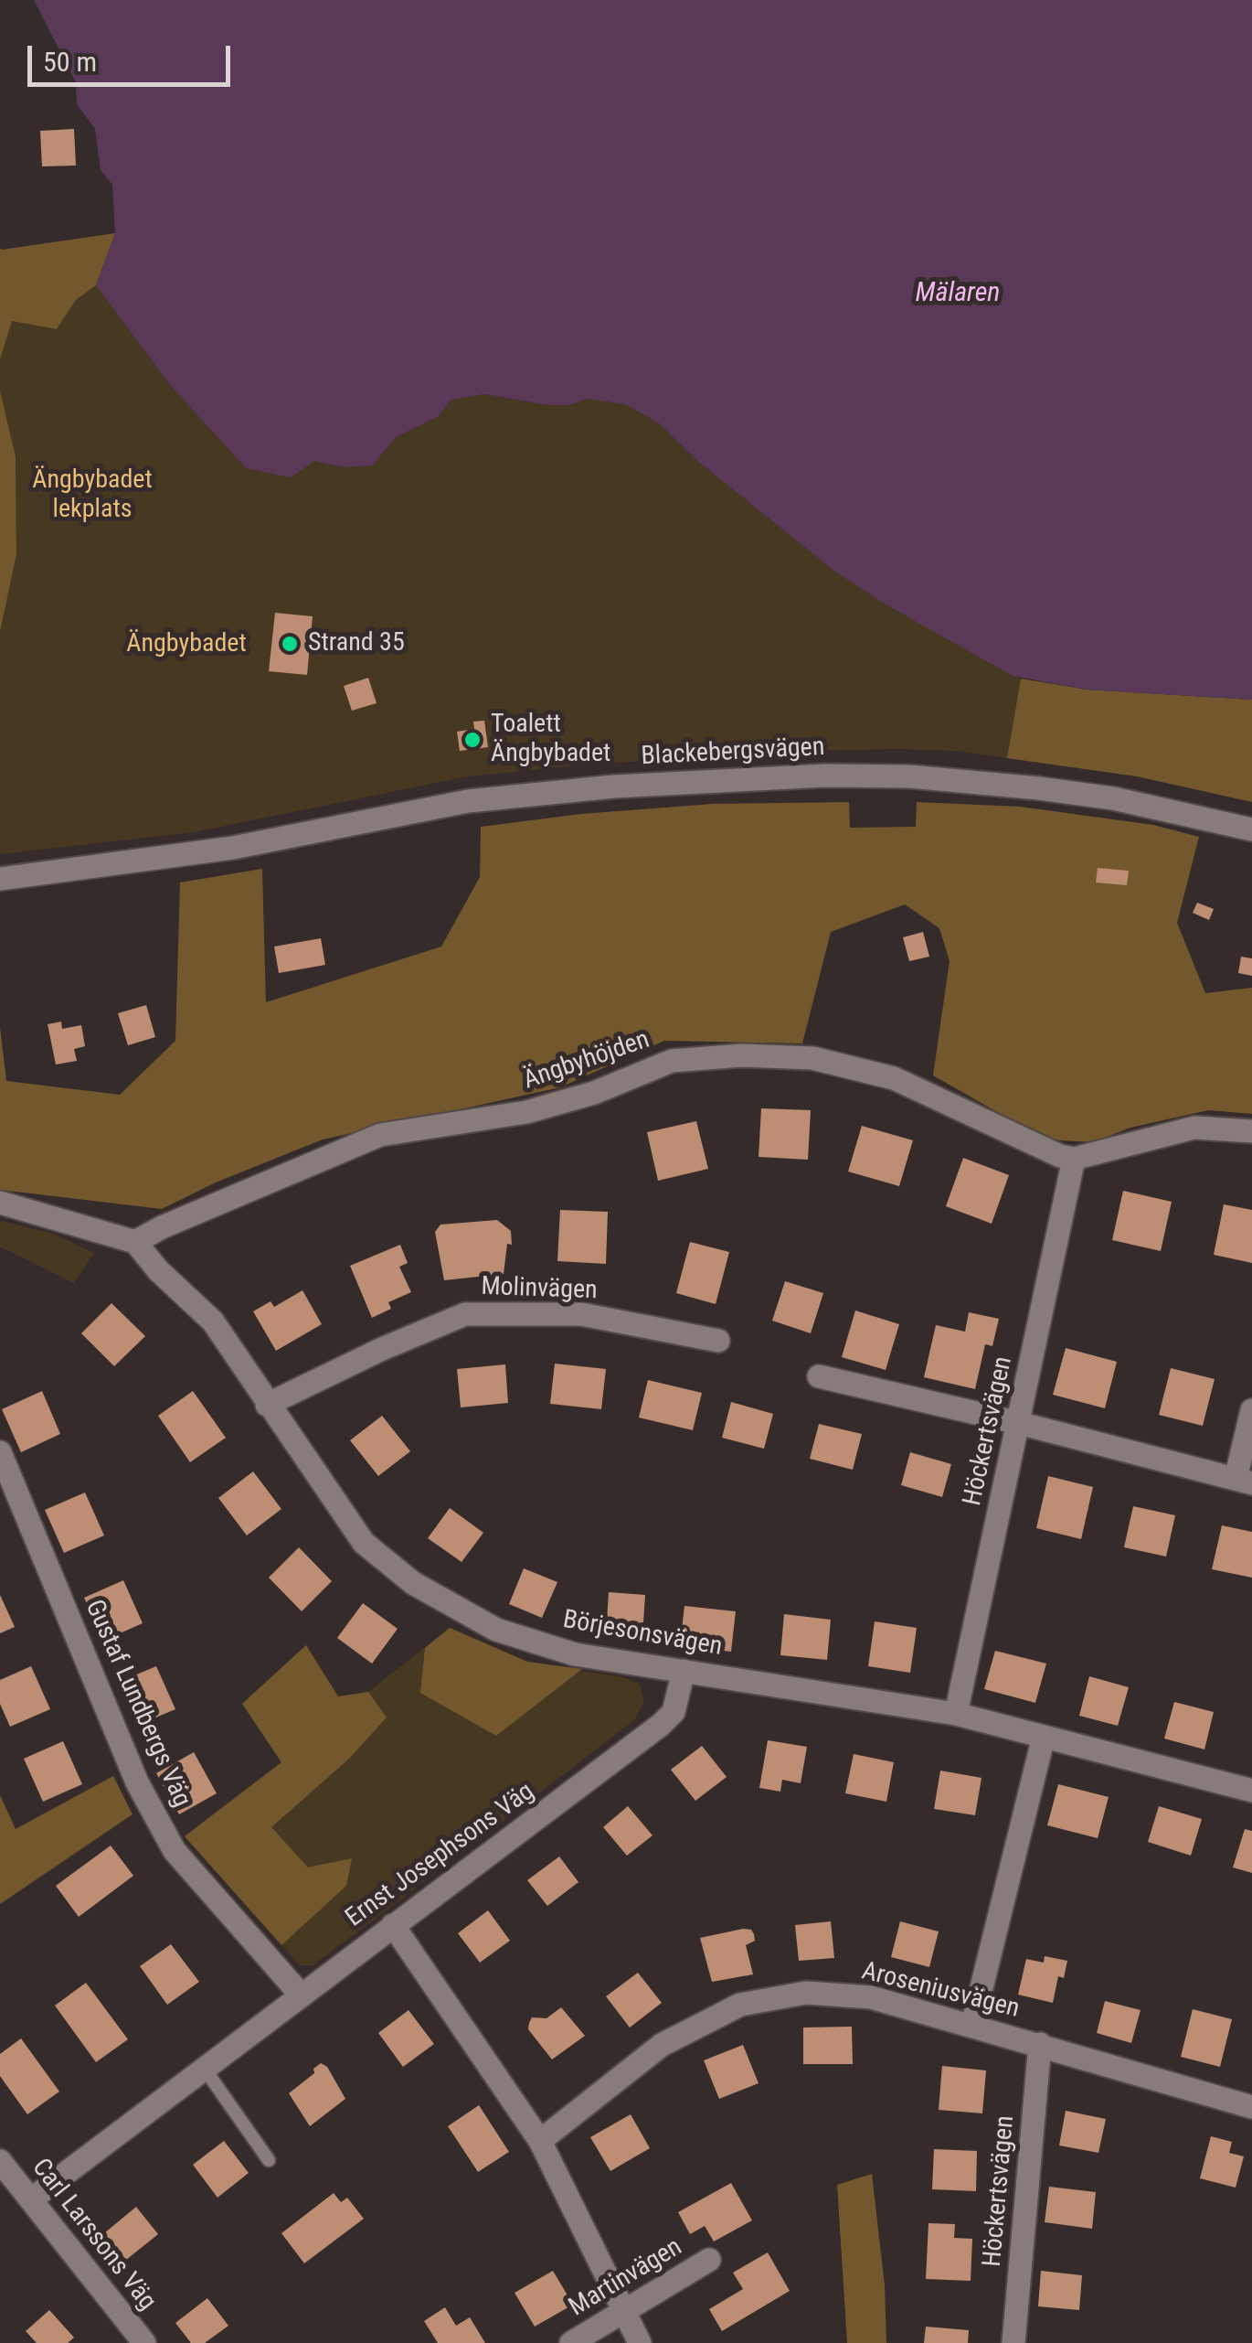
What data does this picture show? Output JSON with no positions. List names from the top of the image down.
{
  "streets": {
    "street": [
      "Blackebergsvägen",
      "Ängbyhöjden",
      "Molinvägen",
      "Höckertsvägen",
      "Börjesonsvägen",
      "Gustaf Lundbergs Väg",
      "Ernst Josephsons Väg",
      "Aroseniusvägen",
      "Carl Larssons Väg",
      "Martinvägen"
    ]
  },
  "crossings": [
    ["Ängbyhöjden", "Höckertsvägen"],
    ["Ängbyhöjden", "Börjesonsvägen"],
    ["Molinvägen", "Börjesonsvägen"],
    ["Höckertsvägen", "Börjesonsvägen"],
    ["Höckertsvägen", "Aroseniusvägen"],
    ["Börjesonsvägen", "Ernst Josephsons Väg"],
    ["Gustaf Lundbergs Väg", "Ernst Josephsons Väg"],
    ["Ernst Josephsons Väg", "Carl Larssons Väg"]
  ],
  "water": ["Mälaren"],
  "parks": ["Ängbybadet lekplats", "Ängbybadet"],
  "places": ["Strand 35", "Toalett Ängbybadet"],
  "scale_bar": "50 m"
}
